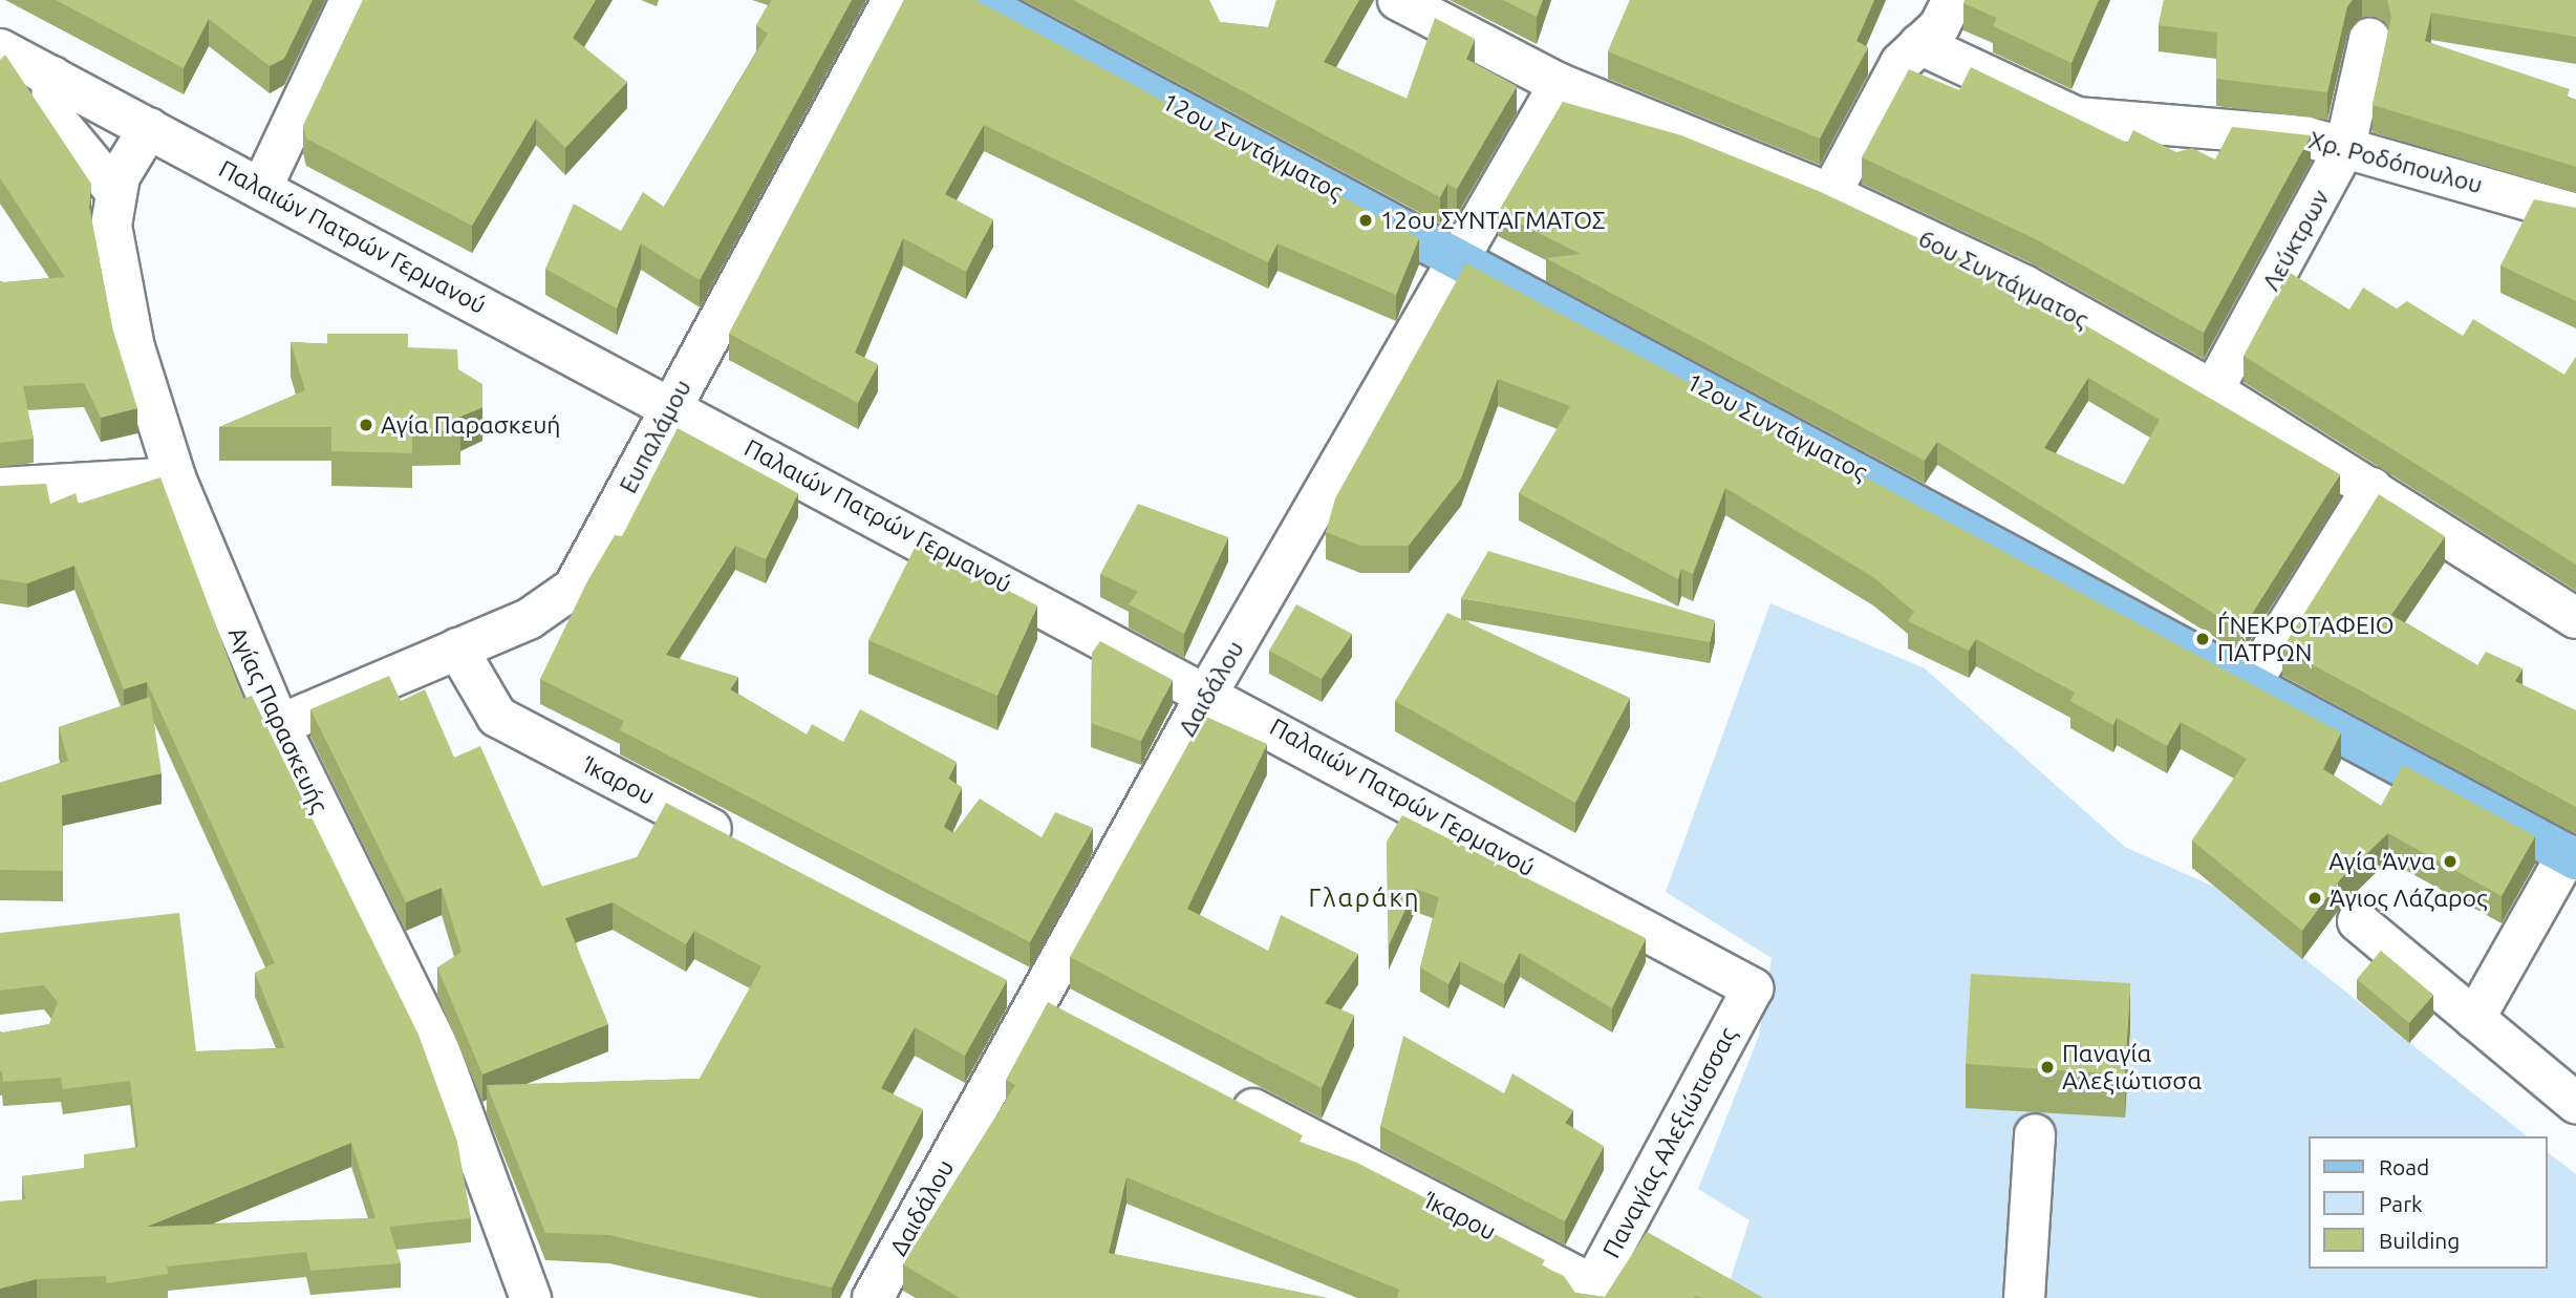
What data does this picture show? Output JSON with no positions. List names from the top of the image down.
{
  "streets": {
    "main road": ["12ου Συντάγματος"],
    "street": [
      "Χρ. Ροδόπουλου",
      "Παλαιών Πατρών Γερμανού",
      "Λεύκτρων",
      "6ου Συντάγματος",
      "Ευπαλάμου",
      "Δαιδάλου",
      "Αγίας Παρασκευής",
      "Ίκαρου",
      "Παναγίας Αλεξιώτισσας"
    ]
  },
  "crossings": [
    ["12ου Συντάγματος", "Δαιδάλου"],
    ["Χρ. Ροδόπουλου", "Λεύκτρων"],
    ["Παλαιών Πατρών Γερμανού", "Ευπαλάμου"],
    ["Παλαιών Πατρών Γερμανού", "Δαιδάλου"],
    ["Παλαιών Πατρών Γερμανού", "Αγίας Παρασκευής"],
    ["Παλαιών Πατρών Γερμανού", "Παναγίας Αλεξιώτισσας"],
    ["Λεύκτρων", "6ου Συντάγματος"],
    ["6ου Συντάγματος", "Δαιδάλου"],
    ["Ευπαλάμου", "Αγίας Παρασκευής"],
    ["Ευπαλάμου", "Ίκαρου"],
    ["Ίκαρου", "Παναγίας Αλεξιώτισσας"]
  ],
  "districts": ["Γλαράκη"],
  "places": [
    "12ου ΣΥΝΤΑΓΜΑΤΟΣ",
    "Αγία Παρασκευή",
    "Γ΄ΝΕΚΡΟΤΑΦΕΙΟ ΠΑΤΡΩΝ",
    "Αγία Άννα",
    "Άγιος Λάζαρος",
    "Παναγία Αλεξιώτισσα"
  ],
  "legend": ["Road", "Park", "Building"]
}
